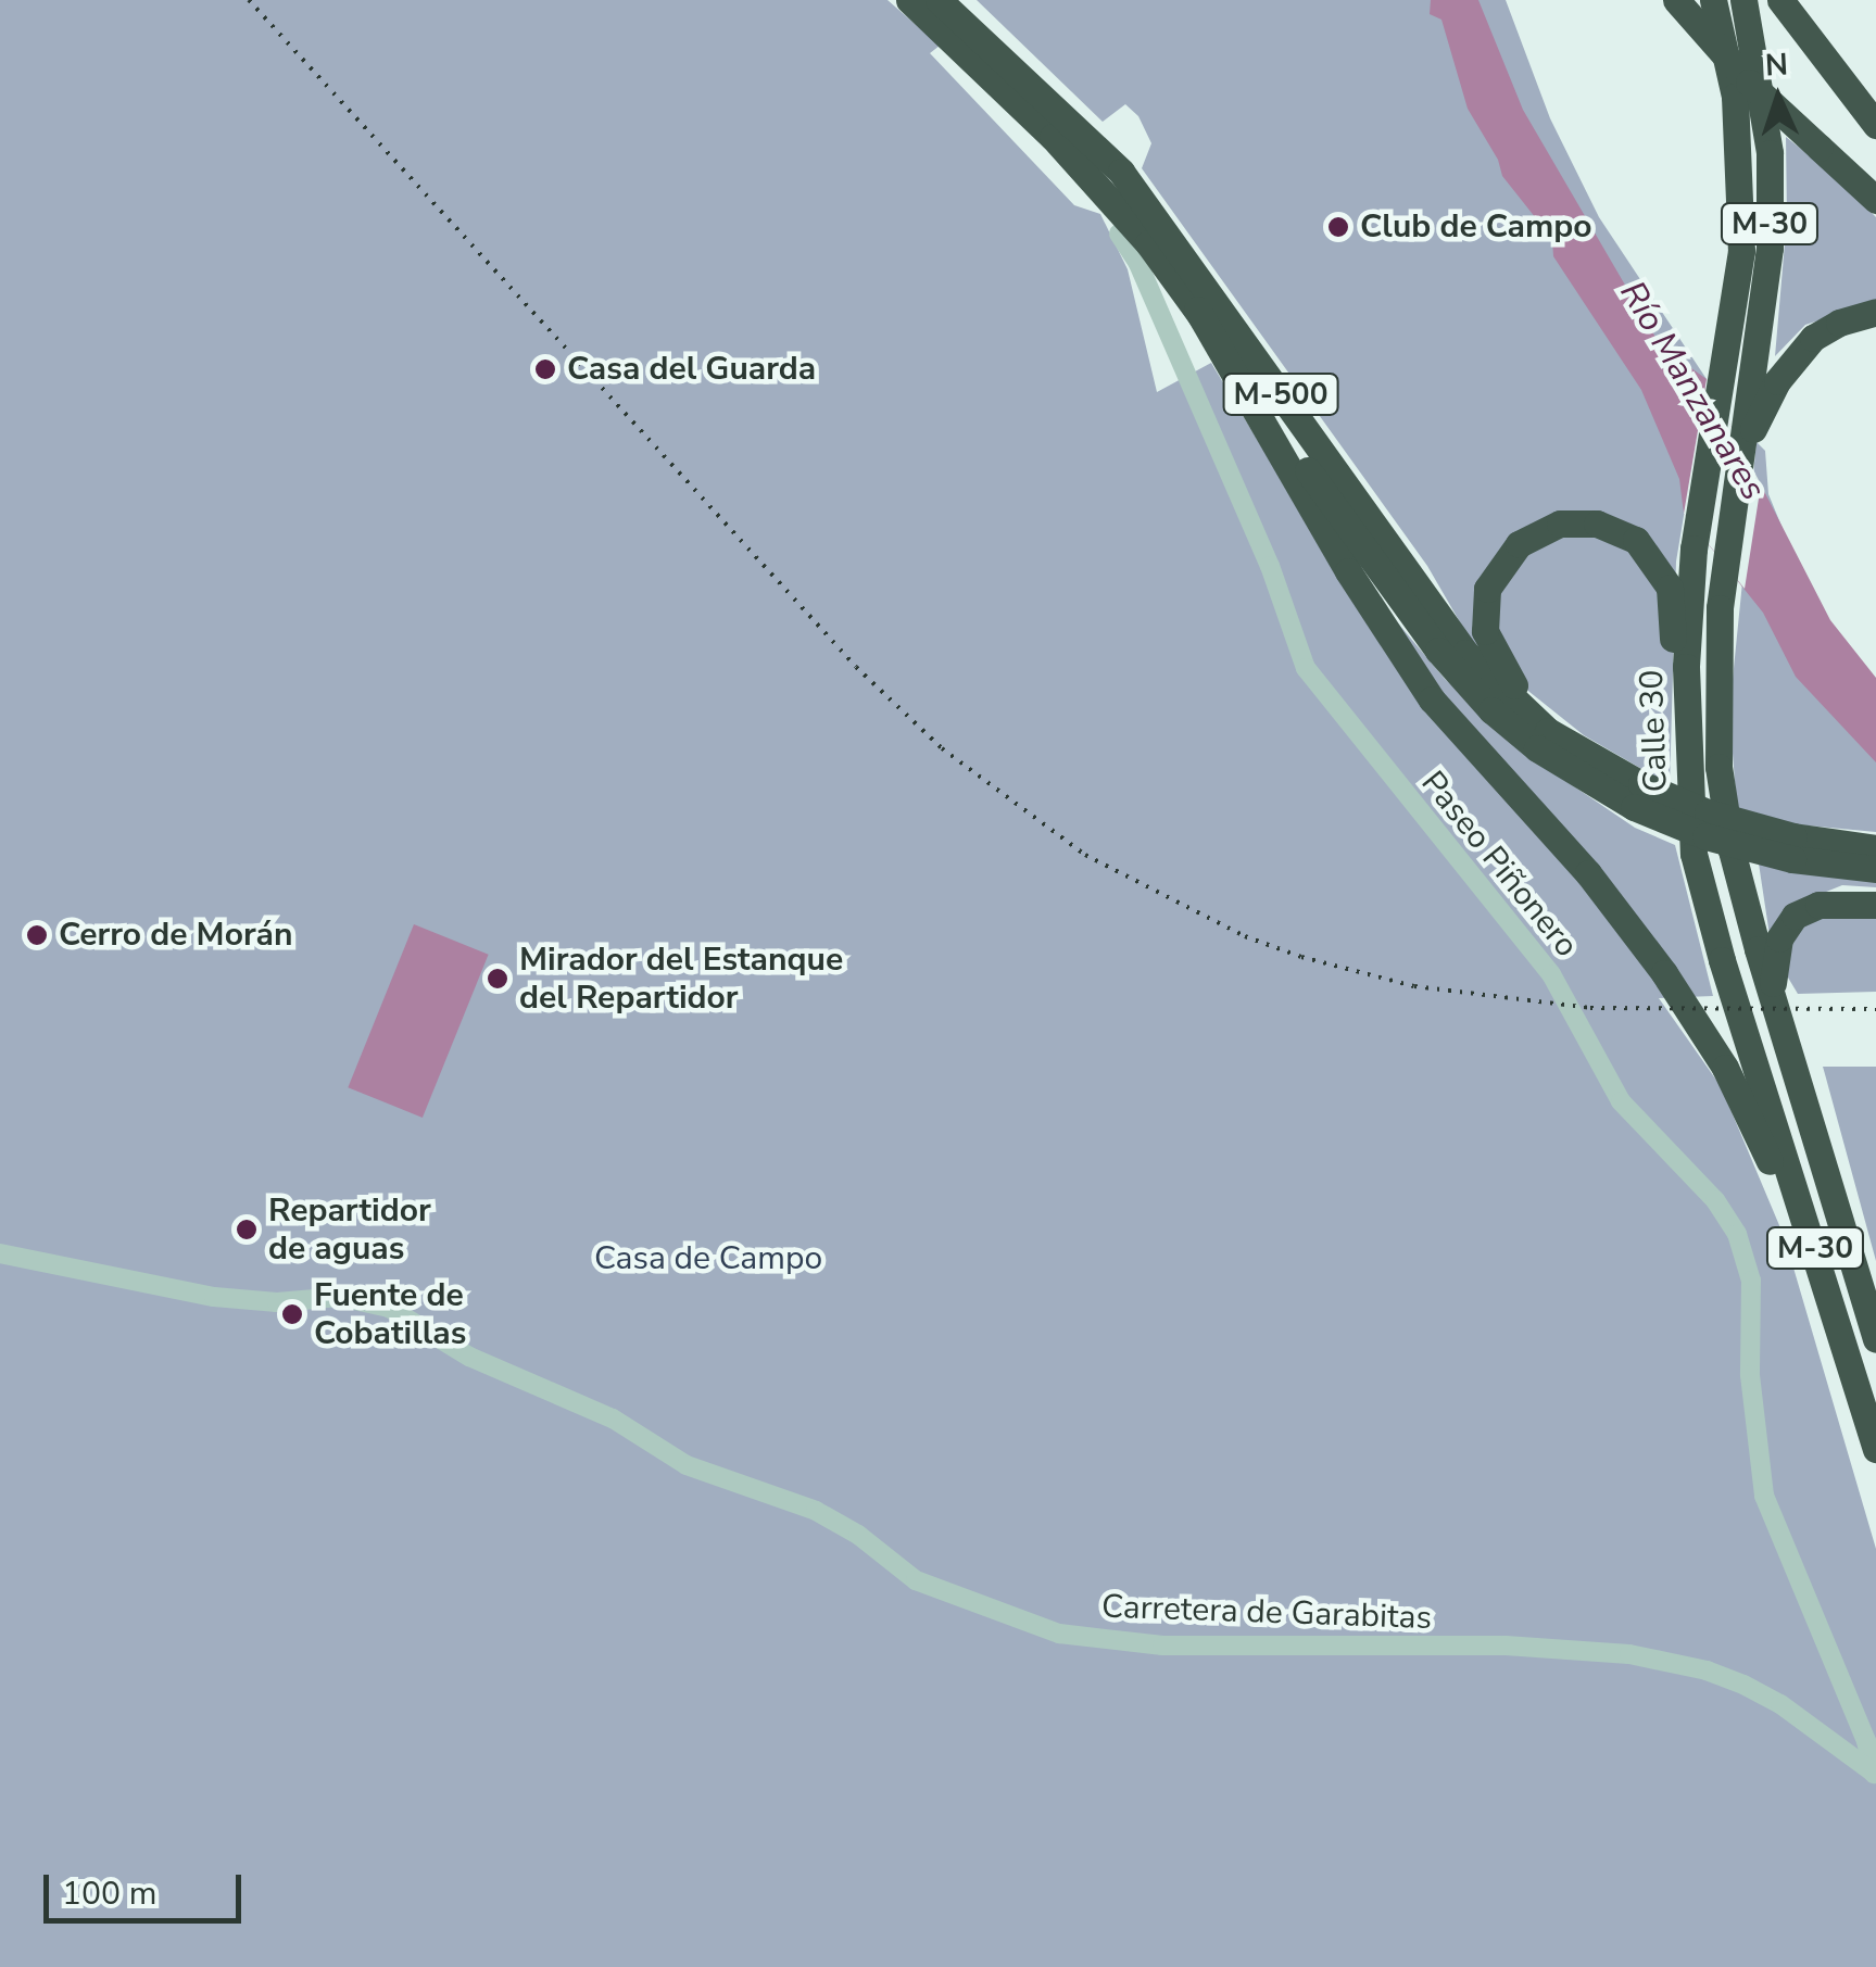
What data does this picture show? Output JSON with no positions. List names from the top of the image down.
{
  "streets": {
    "highway": ["M-30", "M-500", "Calle 30"],
    "street": ["Paseo Piñonero", "Carretera de Garabitas"]
  },
  "crossings": [
    ["M-30", "Calle 30"],
    ["Paseo Piñonero", "Carretera de Garabitas"]
  ],
  "water": ["Río Manzanares"],
  "parks": ["Casa de Campo"],
  "places": [
    "Club de Campo",
    "Casa del Guarda",
    "Cerro de Morán",
    "Mirador del Estanque del Repartidor",
    "Repartidor de aguas",
    "Fuente de Cobatillas"
  ],
  "scale_bar": "100 m",
  "north": "top"
}
